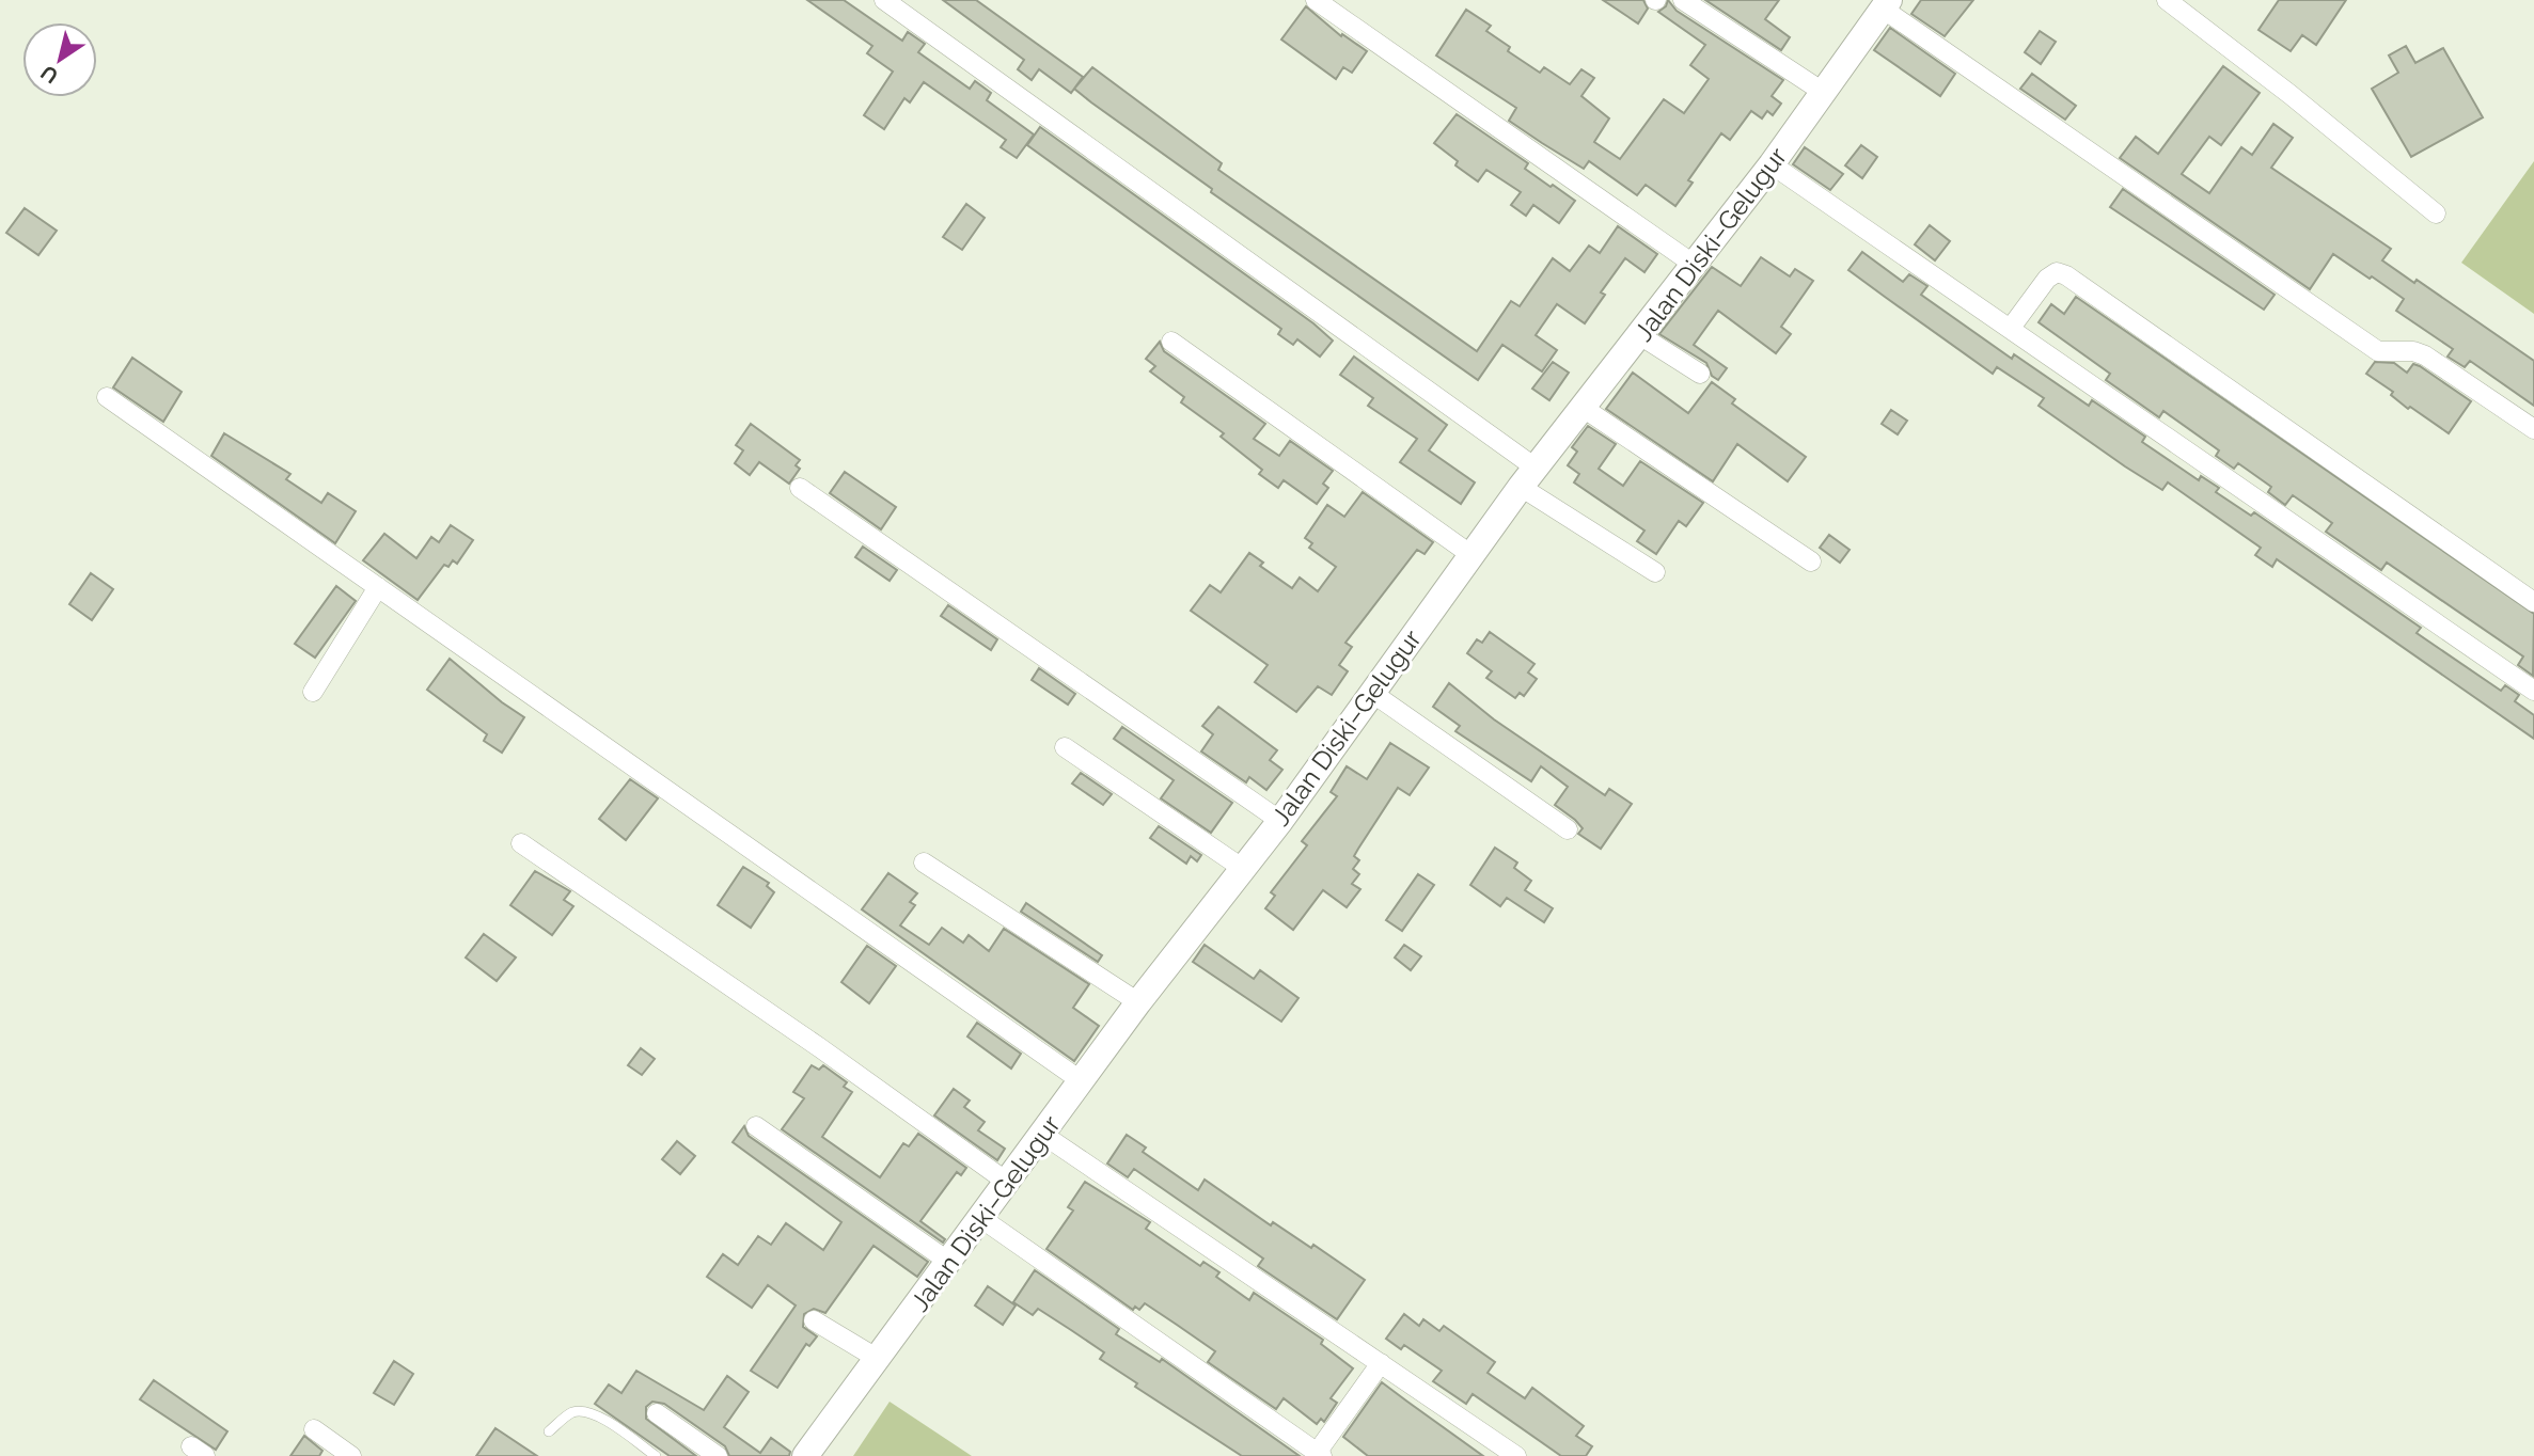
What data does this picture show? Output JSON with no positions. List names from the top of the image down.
{
  "streets": {
    "main road": ["Jalan Diski–Gelugur"]
  },
  "north": "bottom left"
}
